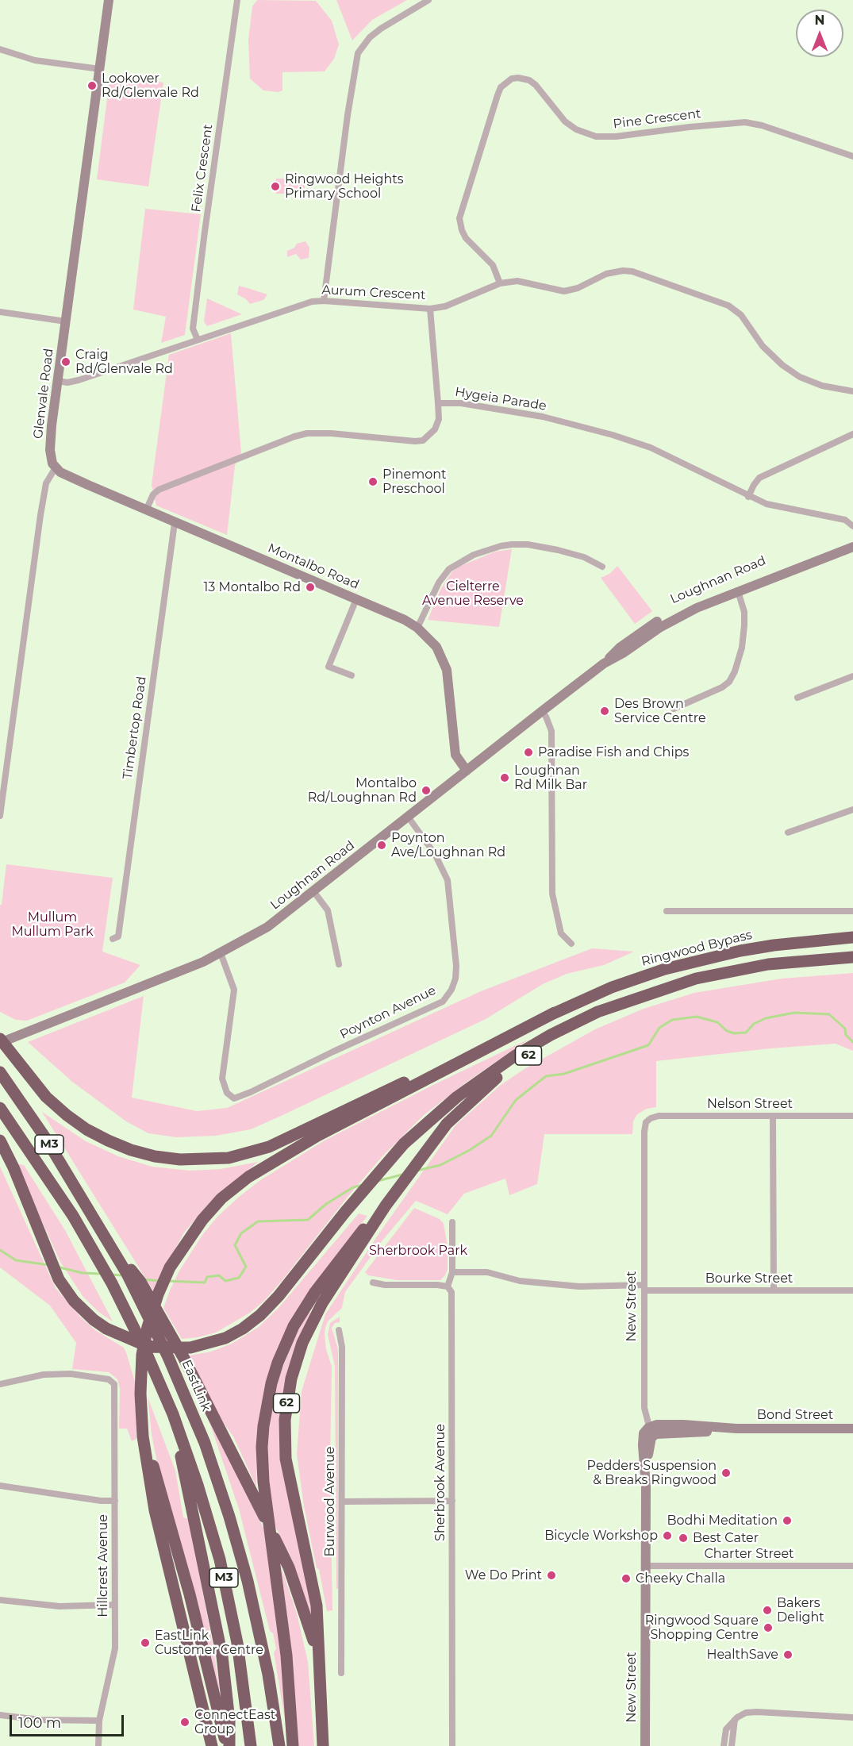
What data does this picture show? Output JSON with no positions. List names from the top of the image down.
{
  "streets": {
    "highway": [
      "Ringwood Bypass",
      "62",
      "M3",
      "EastLink"
    ],
    "street": [
      "Pine Crescent",
      "Felix Crescent",
      "Aurum Crescent",
      "Glenvale Road",
      "Hygeia Parade",
      "Montalbo Road",
      "Loughnan Road",
      "Timbertop Road",
      "Poynton Avenue",
      "Nelson Street",
      "Bourke Street",
      "New Street",
      "Bond Street",
      "Sherbrook Avenue",
      "Burwood Avenue",
      "Charter Street",
      "Hillcrest Avenue"
    ]
  },
  "crossings": [
    ["Pine Crescent", "Aurum Crescent"],
    ["Felix Crescent", "Aurum Crescent"],
    ["Aurum Crescent", "Glenvale Road"],
    ["Glenvale Road", "Montalbo Road"],
    ["Hygeia Parade", "Montalbo Road"],
    ["Montalbo Road", "Loughnan Road"],
    ["Montalbo Road", "Timbertop Road"],
    ["Loughnan Road", "Poynton Avenue"],
    ["Ringwood Bypass", "62"],
    ["Nelson Street", "New Street"],
    ["M3", "EastLink"],
    ["Bourke Street", "New Street"],
    ["New Street", "Bond Street"],
    ["New Street", "Charter Street"]
  ],
  "parks": ["Cielterre Avenue Reserve", "Mullum Mullum Park", "Sherbrook Park"],
  "places": [
    "Lookover Rd/Glenvale Rd",
    "Ringwood Heights Primary School",
    "Craig Rd/Glenvale Rd",
    "Pinemont Preschool",
    "13 Montalbo Rd",
    "Des Brown Service Centre",
    "Paradise Fish and Chips",
    "Loughnan Rd Milk Bar",
    "Montalbo Rd/Loughnan Rd",
    "Poynton Ave/Loughnan Rd",
    "Pedders Suspension & Breaks Ringwood",
    "Bodhi Meditation",
    "Bicycle Workshop",
    "Best Cater",
    "We Do Print",
    "Cheeky Challa",
    "Bakers Delight",
    "Ringwood Square Shopping Centre",
    "EastLink Customer Centre",
    "HealthSave",
    "ConnectEast Group"
  ],
  "scale_bar": "100 m",
  "north": "top"
}
